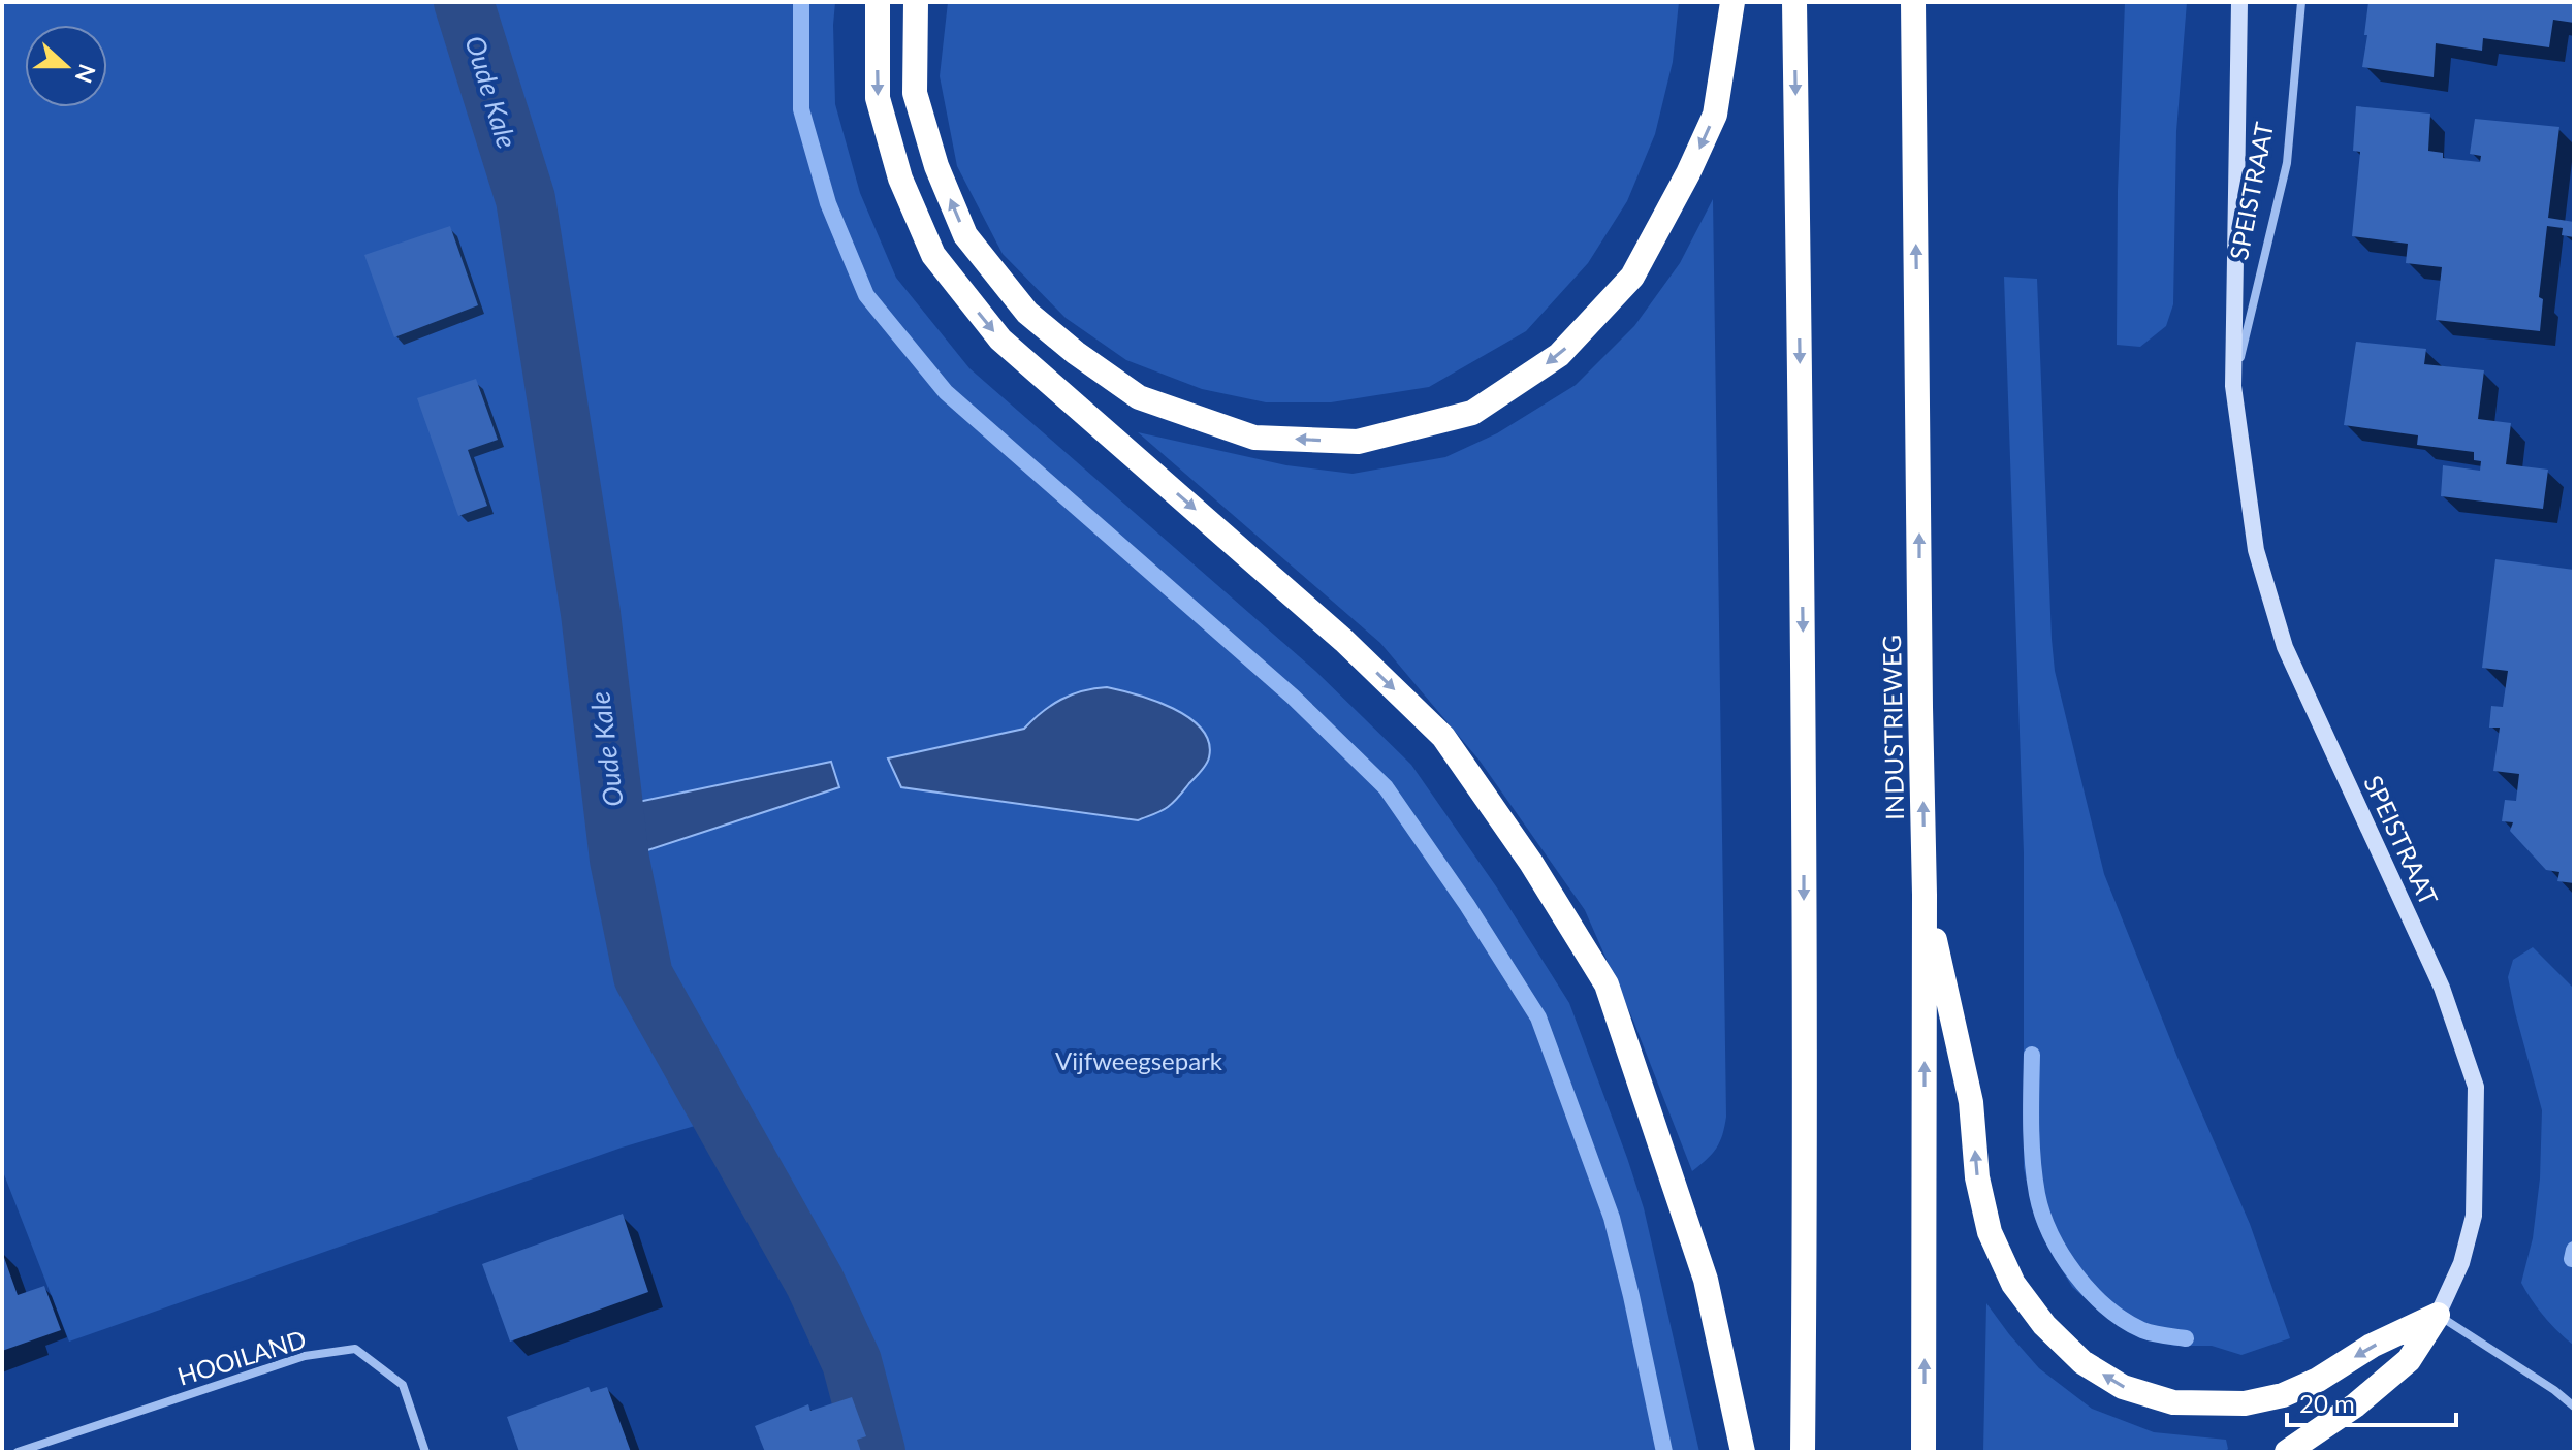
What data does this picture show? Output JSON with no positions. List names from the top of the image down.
{
  "streets": {
    "highway": ["INDUSTRIEWEG"],
    "street": ["SPEISTRAAT", "HOOILAND"]
  },
  "water": ["Oude Kale"],
  "parks": ["Vijfweegsepark"],
  "scale_bar": "20 m",
  "north": "right"
}
